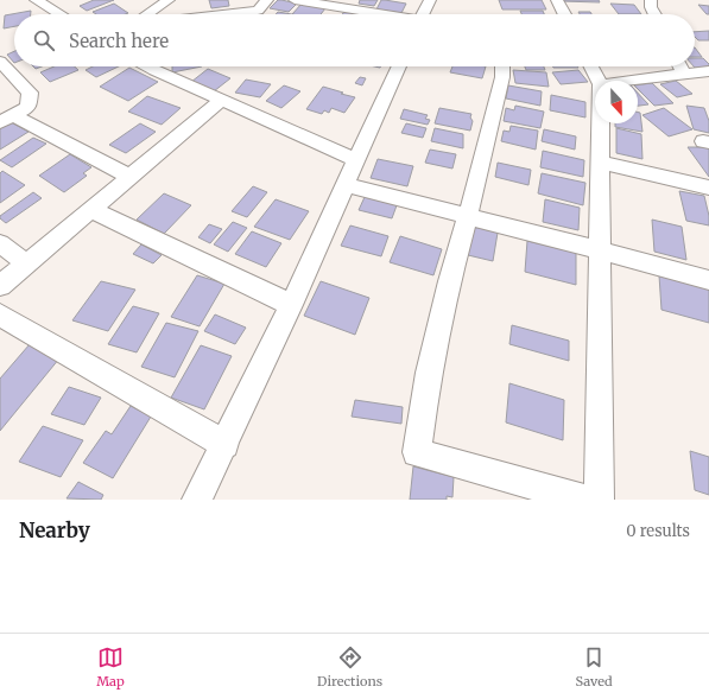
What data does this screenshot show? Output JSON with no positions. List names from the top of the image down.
{
  "north": "bottom",
  "page": {
    "search": "Search here",
    "heading": ["Nearby", "0 results"],
    "nav": ["Map", "Directions", "Saved"]
  }
}
